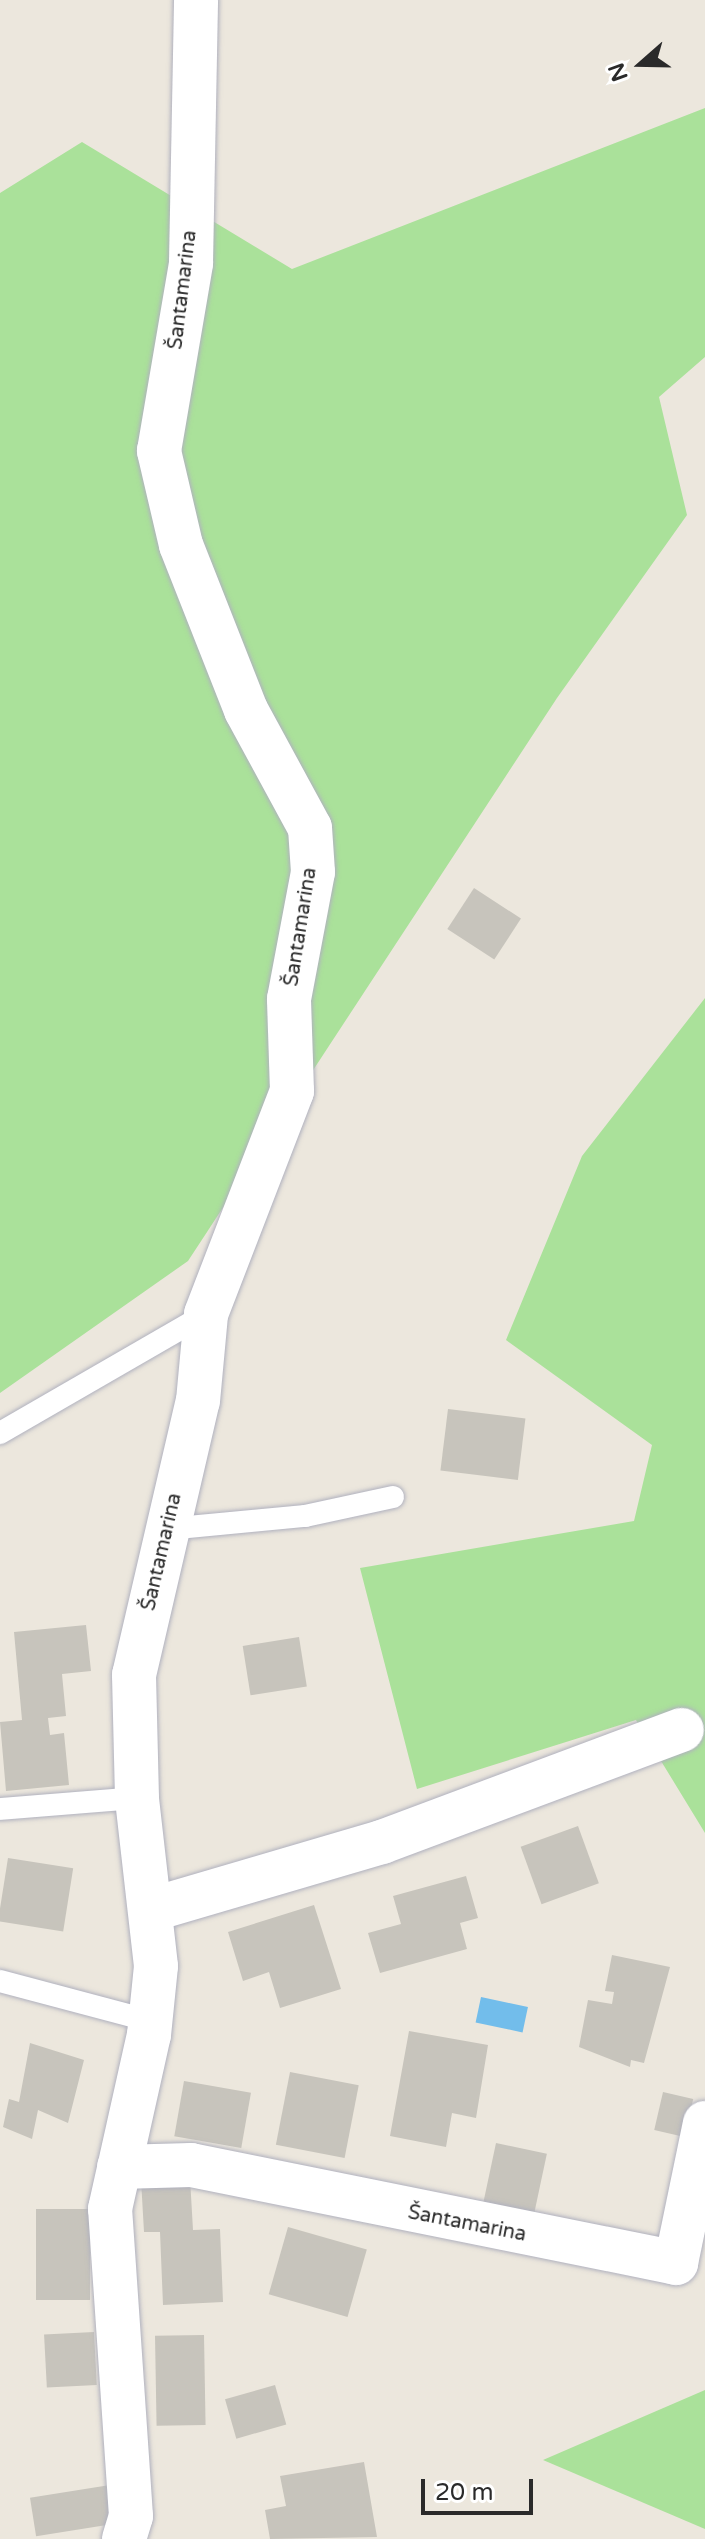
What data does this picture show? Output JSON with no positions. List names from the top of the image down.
{
  "streets": {
    "street": ["Šantamarina"]
  },
  "scale_bar": "20 m",
  "north": "left"
}
